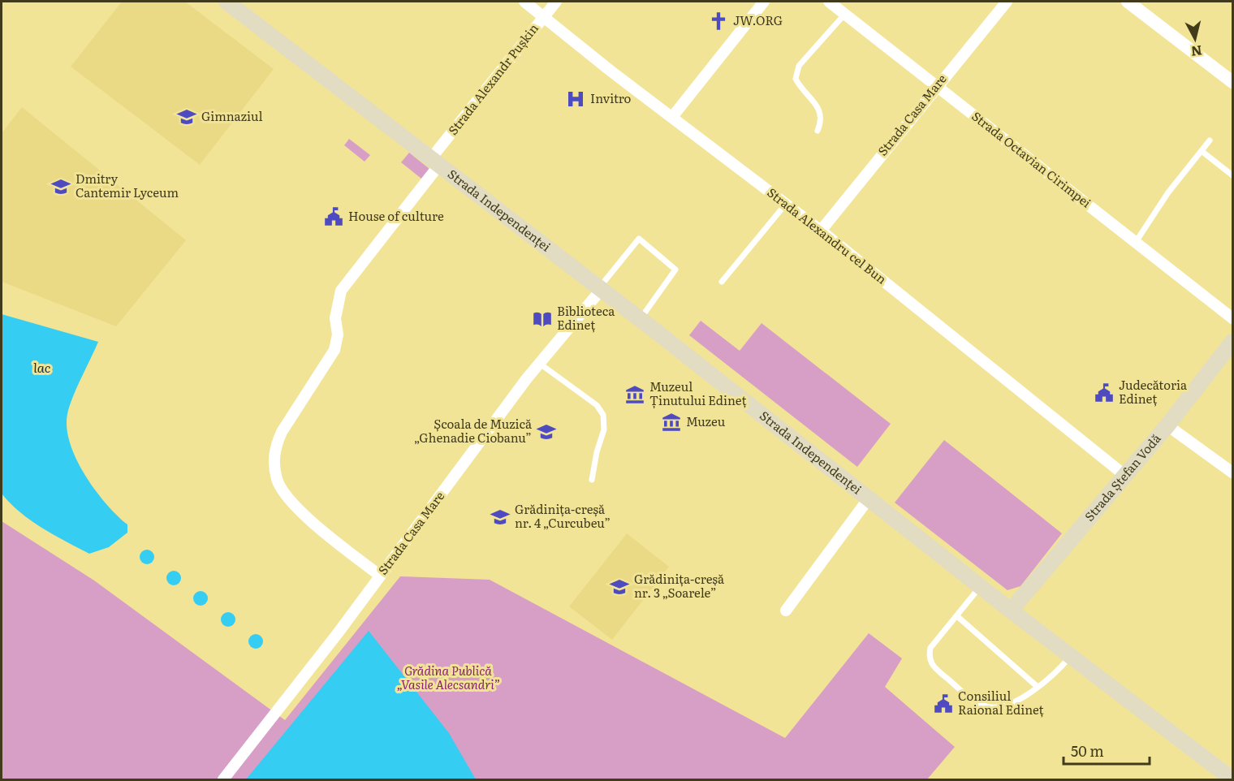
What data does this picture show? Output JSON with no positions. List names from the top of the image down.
{
  "streets": {
    "main road": ["Strada Independenței", "Strada Ștefan Vodă"],
    "street": [
      "Strada Alexandr Pușkin",
      "Strada Casa Mare",
      "Strada Octavian Cirimpei",
      "Strada Alexandru cel Bun"
    ]
  },
  "crossings": [
    ["Strada Alexandr Pușkin", "Strada Casa Mare"],
    ["Strada Alexandr Pușkin", "Strada Independenței"],
    ["Strada Alexandr Pușkin", "Strada Alexandru cel Bun"],
    ["Strada Casa Mare", "Strada Octavian Cirimpei"],
    ["Strada Casa Mare", "Strada Independenței"],
    ["Strada Casa Mare", "Strada Alexandru cel Bun"],
    ["Strada Independenței", "Strada Ștefan Vodă"],
    ["Strada Alexandru cel Bun", "Strada Ștefan Vodă"]
  ],
  "water": ["lac"],
  "parks": ["Grădina Publică „Vasile Alecsandri”"],
  "places": {
    "church": ["JW.ORG"],
    "hospital": ["Invitro"],
    "school or university": [
      "Gimnaziul",
      "Dmitry Cantemir Lyceum",
      "Școala de Muzică „Ghenadie Ciobanu”",
      "Grădinița-creșă nr. 4 „Curcubeu”",
      "Grădinița-creșă nr. 3 „Soarele”"
    ],
    "public building": ["House of culture", "Judecătoria Edineț", "Consiliul Raional Edineț"],
    "library": ["Biblioteca Edineț"],
    "museum": ["Muzeul Ținutului Edineț", "Muzeu"]
  },
  "scale_bar": "50 m",
  "north": "bottom"
}
